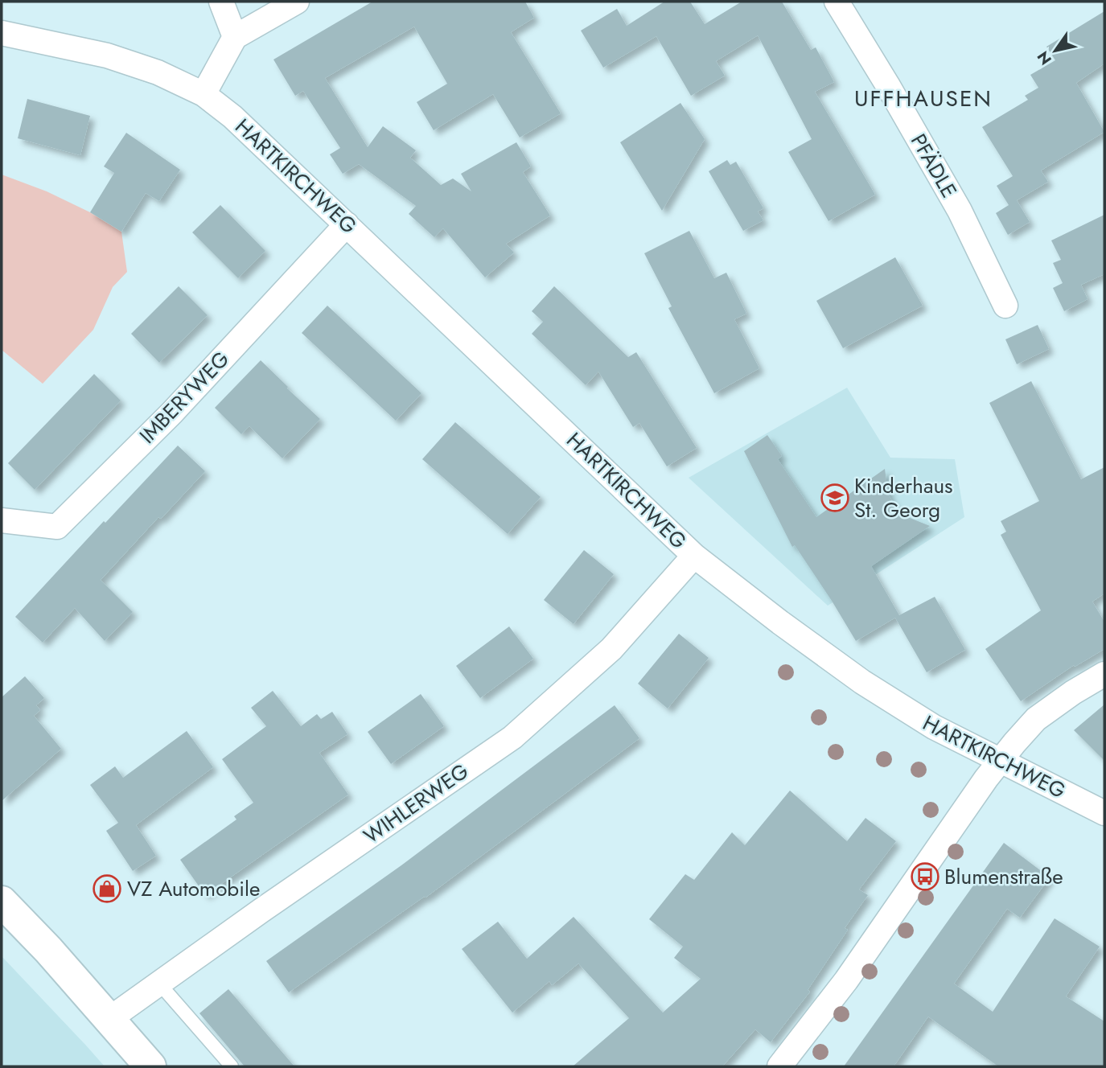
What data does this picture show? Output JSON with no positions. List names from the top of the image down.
{
  "streets": {
    "street": [
      "PFÄDLE",
      "HARTKIRCHWEG",
      "IMBERYWEG",
      "WIHLERWEG"
    ]
  },
  "crossings": [
    ["HARTKIRCHWEG", "IMBERYWEG"],
    ["HARTKIRCHWEG", "WIHLERWEG"]
  ],
  "districts": ["UFFHAUSEN"],
  "places": {
    "school or university": ["Kinderhaus St. Georg"],
    "bus stop": ["Blumenstraße"],
    "shop": ["VZ Automobile"]
  },
  "north": "bottom left"
}
